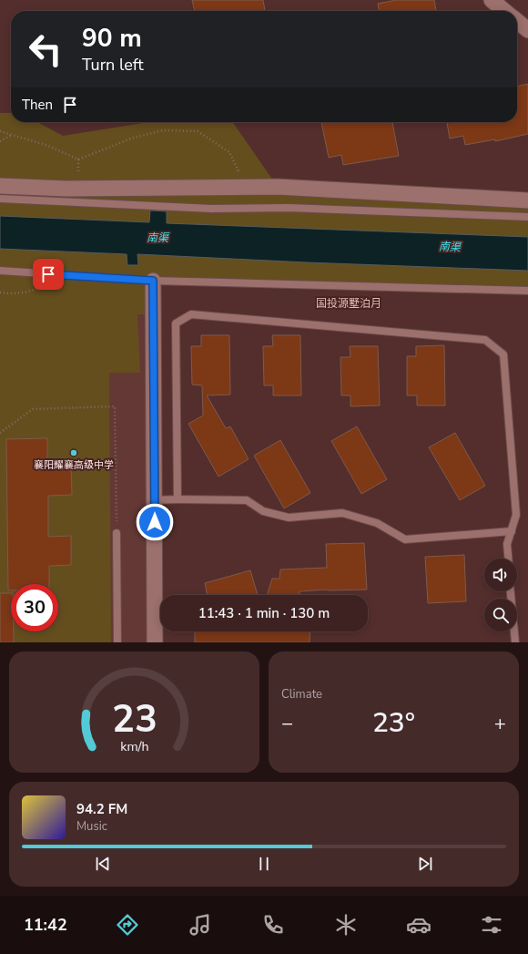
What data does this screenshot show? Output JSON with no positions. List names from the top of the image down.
{
  "districts": ["国投源墅泊月"],
  "water": ["南渠"],
  "places": ["襄阳耀襄高级中学"],
  "page": {
    "turn": ["90 m", "Turn left"],
    "then": "Then",
    "limit": "30",
    "trip": "11:43 · 1 min · 130 m",
    "tile": "Climate",
    "heat": ["−", "23°", "+"],
    "song": ["94.2 FM", "Music"],
    "tabs": "11:42",
    "gauge": ["23", "km/h"]
  }
}
